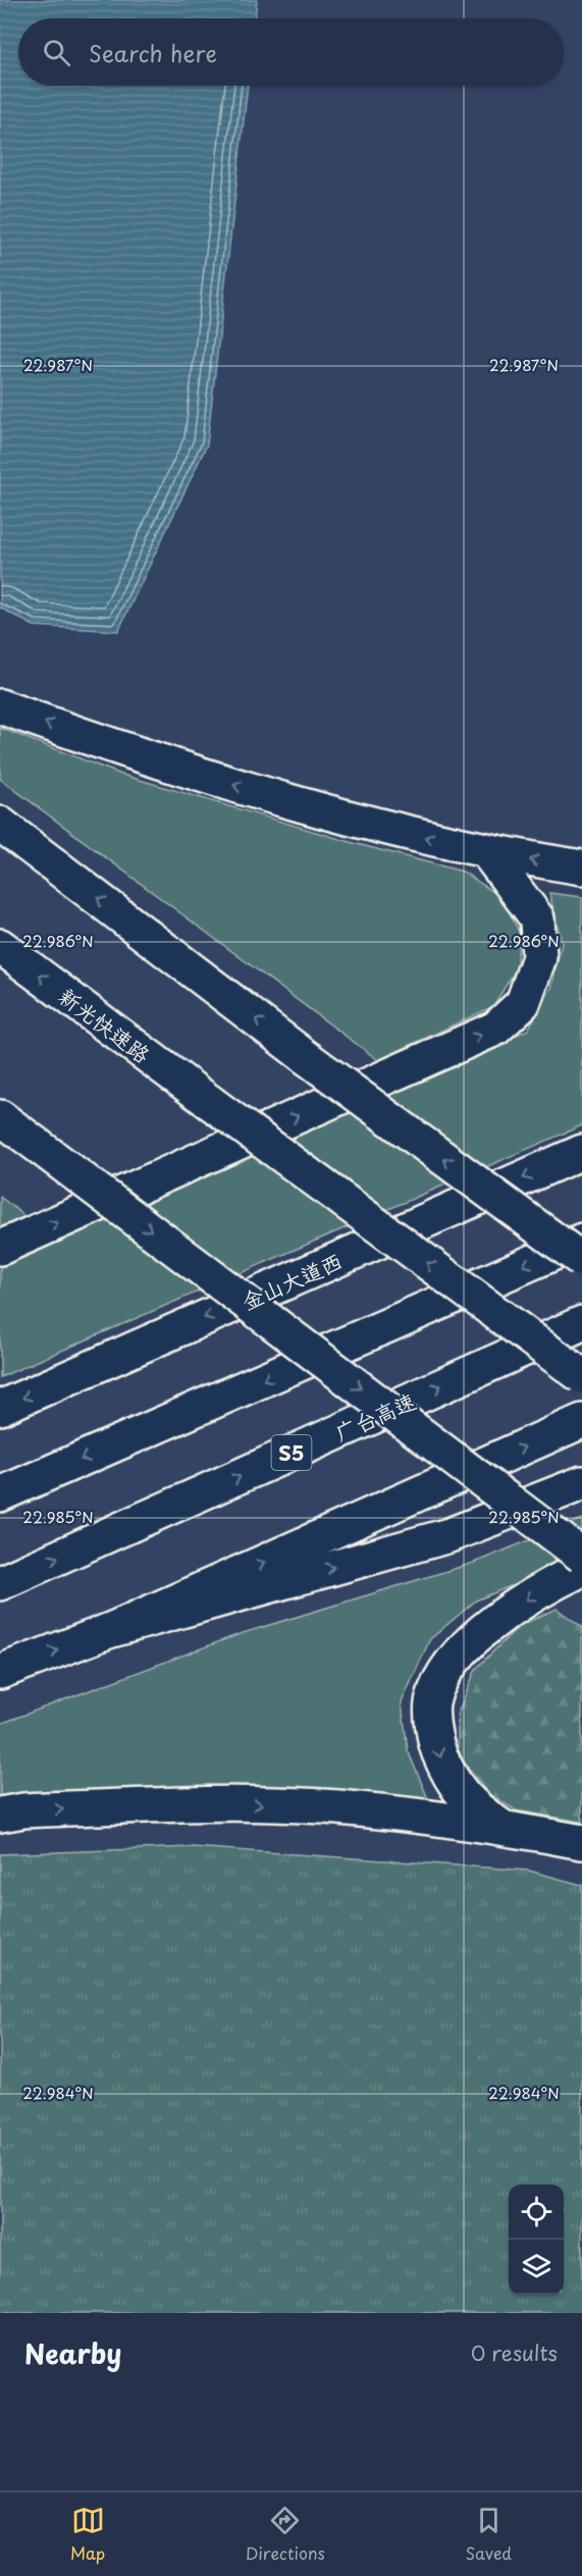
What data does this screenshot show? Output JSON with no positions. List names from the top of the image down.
{
  "streets": {
    "main road": [
      "新光快速路",
      "金山大道西",
      "广台高速",
      "S5"
    ]
  },
  "page": {
    "search": "Search here",
    "heading": ["Nearby", "0 results"],
    "nav": ["Map", "Directions", "Saved"]
  },
  "coordinates": [
    "22.987°N",
    "22.986°N",
    "22.985°N",
    "22.984°N"
  ]
}
